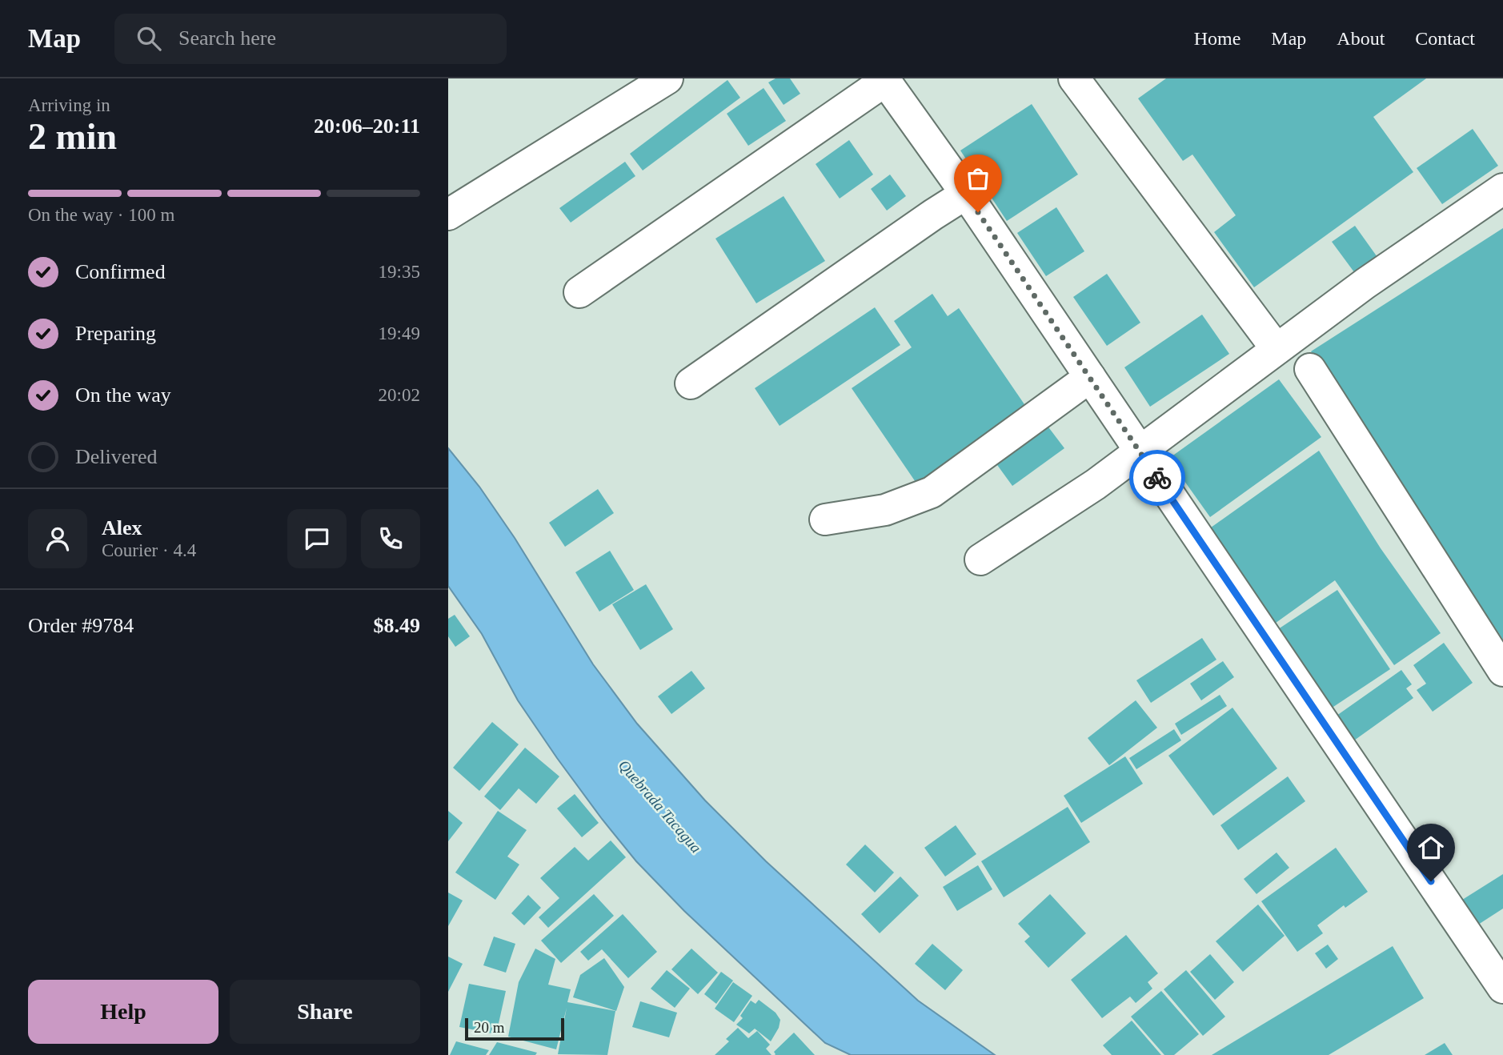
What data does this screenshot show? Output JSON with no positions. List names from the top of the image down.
{
  "water": ["Quebrada Tacagua"],
  "scale_bar": "20 m",
  "page": {
    "header": "Map",
    "search": "Search here",
    "nav": [
      "Home",
      "Map",
      "About",
      "Contact"
    ],
    "heading": ["2 min", "Arriving in", "20:06–20:11"],
    "panel": [
      "Alex",
      "Courier · 4.4",
      "Order #9784",
      "$8.49"
    ],
    "bar": "On the way · 100 m",
    "list": [
      ["Confirmed", "19:35"],
      ["Preparing", "19:49"],
      ["On the way", "20:02"],
      "Delivered"
    ],
    "buttons": ["Help", "Share"],
    "scale": "20 m"
  }
}
